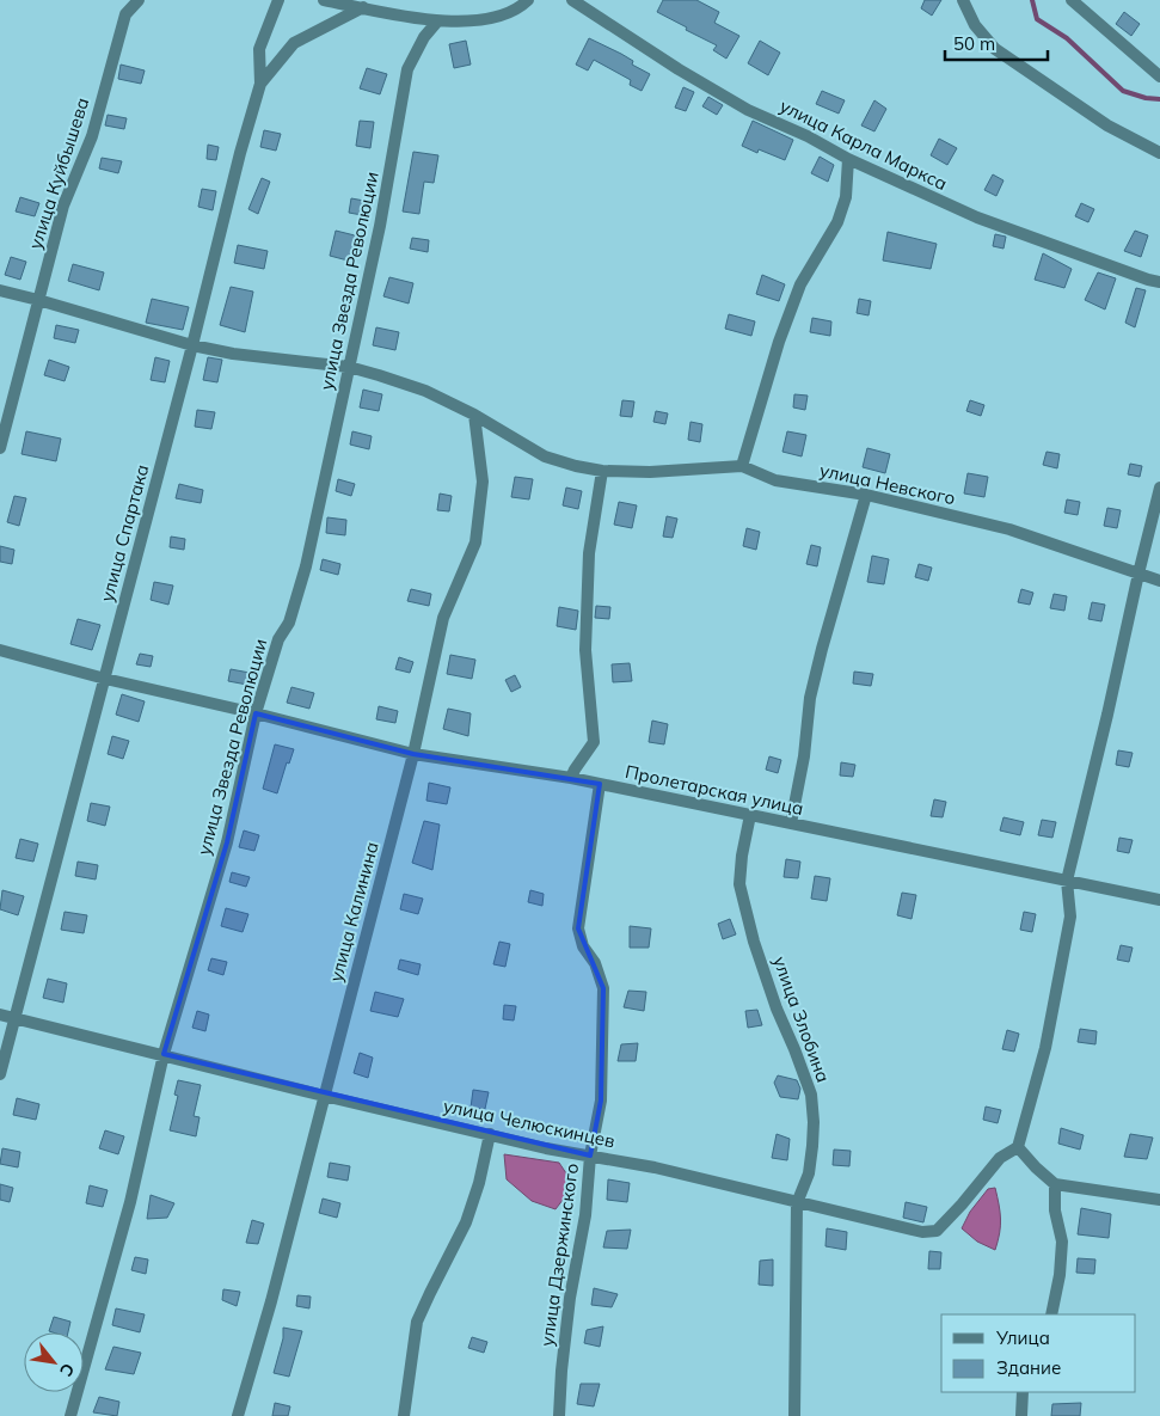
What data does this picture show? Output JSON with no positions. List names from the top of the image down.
{
  "streets": {
    "street": [
      "улица Карла Маркса",
      "улица Куйбышева",
      "улица Звезда Революции",
      "улица Невского",
      "улица Спартака",
      "Пролетарская улица",
      "улица Калинина",
      "улица Злобина",
      "улица Челюскинцев",
      "улица Дзержинского"
    ]
  },
  "crossings": [
    ["улица Куйбышева", "улица Невского"],
    ["улица Звезда Революции", "улица Невского"],
    ["улица Звезда Революции", "Пролетарская улица"],
    ["улица Звезда Революции", "улица Челюскинцев"],
    ["улица Невского", "улица Спартака"],
    ["улица Невского", "улица Калинина"],
    ["улица Спартака", "Пролетарская улица"],
    ["улица Спартака", "улица Челюскинцев"],
    ["Пролетарская улица", "улица Калинина"],
    ["Пролетарская улица", "улица Злобина"],
    ["Пролетарская улица", "улица Дзержинского"],
    ["улица Калинина", "улица Челюскинцев"],
    ["улица Злобина", "улица Челюскинцев"],
    ["улица Челюскинцев", "улица Дзержинского"]
  ],
  "legend": ["Улица", "Здание"],
  "scale_bar": "50 m",
  "north": "bottom right"
}
